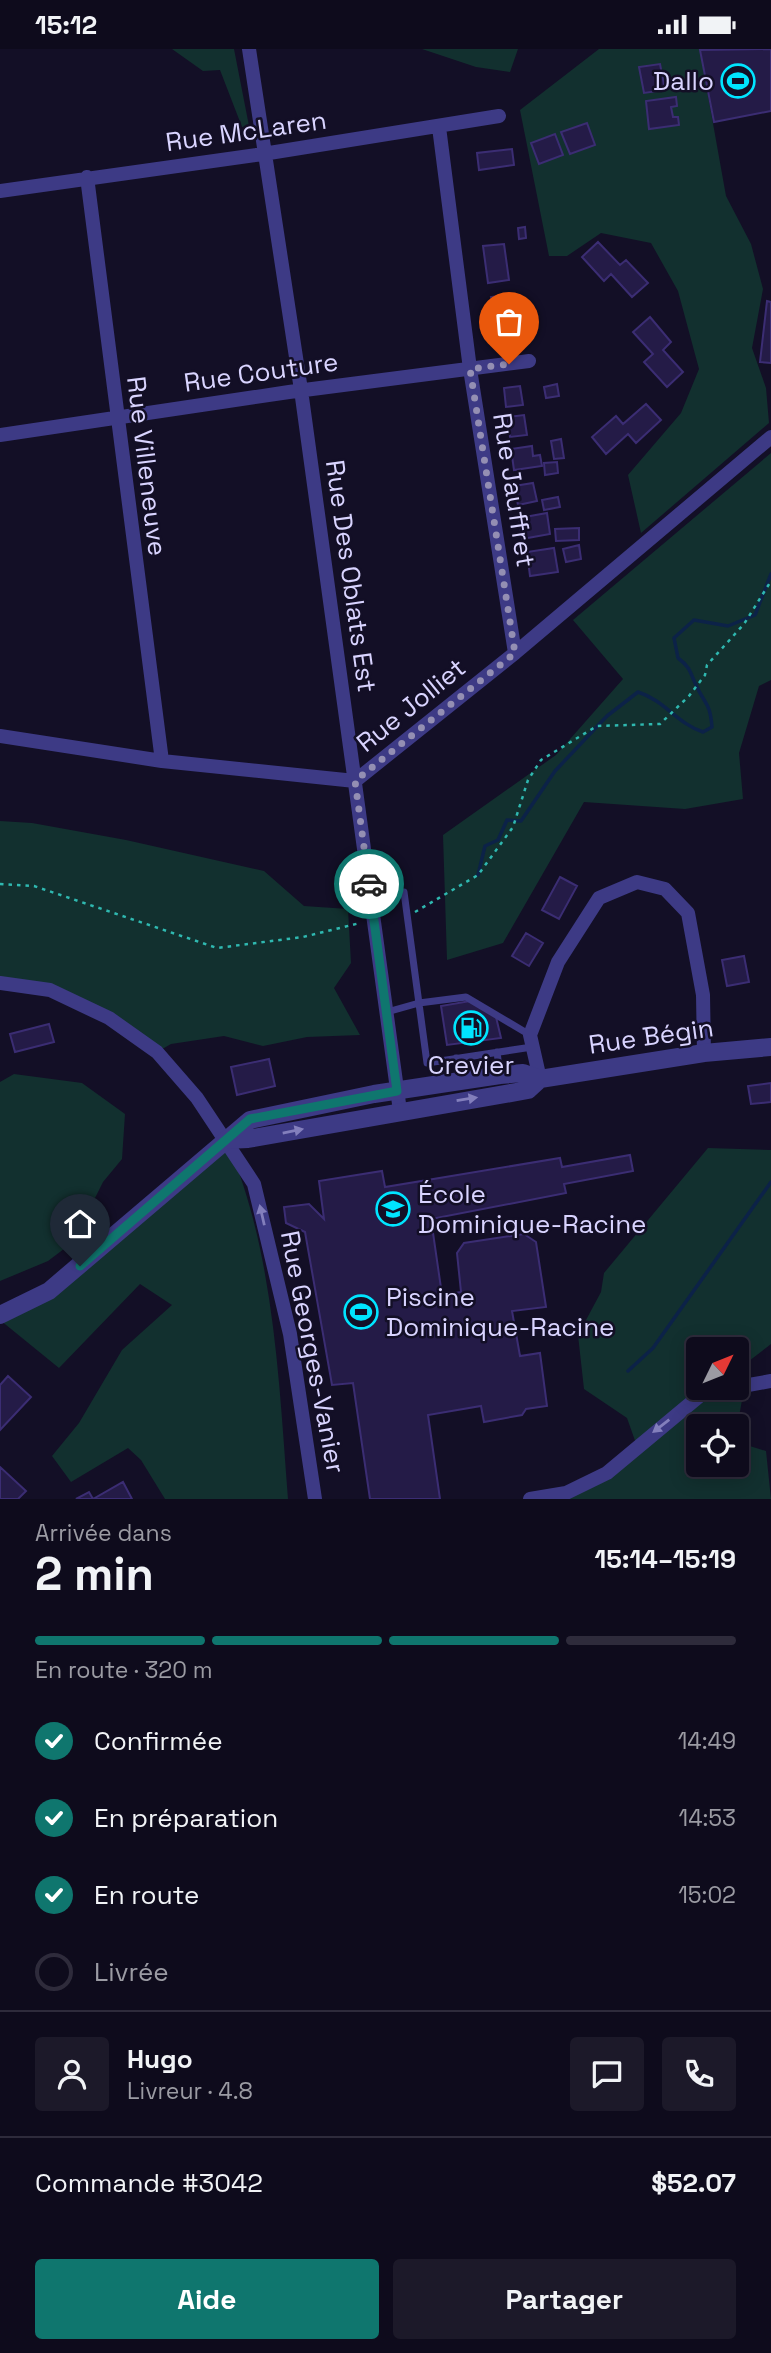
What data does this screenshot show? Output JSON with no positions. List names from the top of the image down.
{
  "streets": {
    "street": [
      "Rue McLaren",
      "Rue Couture",
      "Rue Villeneuve",
      "Rue Jauffret",
      "Rue Des Oblats Est",
      "Rue Jolliet",
      "Rue Bégin",
      "Rue Georges-Vanier"
    ]
  },
  "crossings": [
    ["Rue McLaren", "Rue Villeneuve"],
    ["Rue McLaren", "Rue Jauffret"],
    ["Rue McLaren", "Rue Des Oblats Est"],
    ["Rue Couture", "Rue Villeneuve"],
    ["Rue Couture", "Rue Jauffret"],
    ["Rue Couture", "Rue Des Oblats Est"],
    ["Rue Villeneuve", "Rue Jolliet"],
    ["Rue Jauffret", "Rue Jolliet"],
    ["Rue Des Oblats Est", "Rue Jolliet"],
    ["Rue Des Oblats Est", "Rue Bégin"],
    ["Rue Bégin", "Rue Georges-Vanier"]
  ],
  "one_way": ["Rue Georges-Vanier"],
  "places": {
    "sports": ["Dallo", "Piscine Dominique-Racine"],
    "fuel station": ["Crevier"],
    "school or university": ["École Dominique-Racine"]
  },
  "north": "top right",
  "page": {
    "status": "15:12",
    "heading": ["2 min", "Arrivée dans", "15:14–15:19"],
    "panel": [
      "Hugo",
      "Livreur · 4.8",
      "Commande #3042",
      "$52.07"
    ],
    "bar": "En route · 320 m",
    "list": [
      ["Confirmée", "14:49"],
      ["En préparation", "14:53"],
      ["En route", "15:02"],
      "Livrée"
    ],
    "buttons": ["Aide", "Partager"]
  }
}
